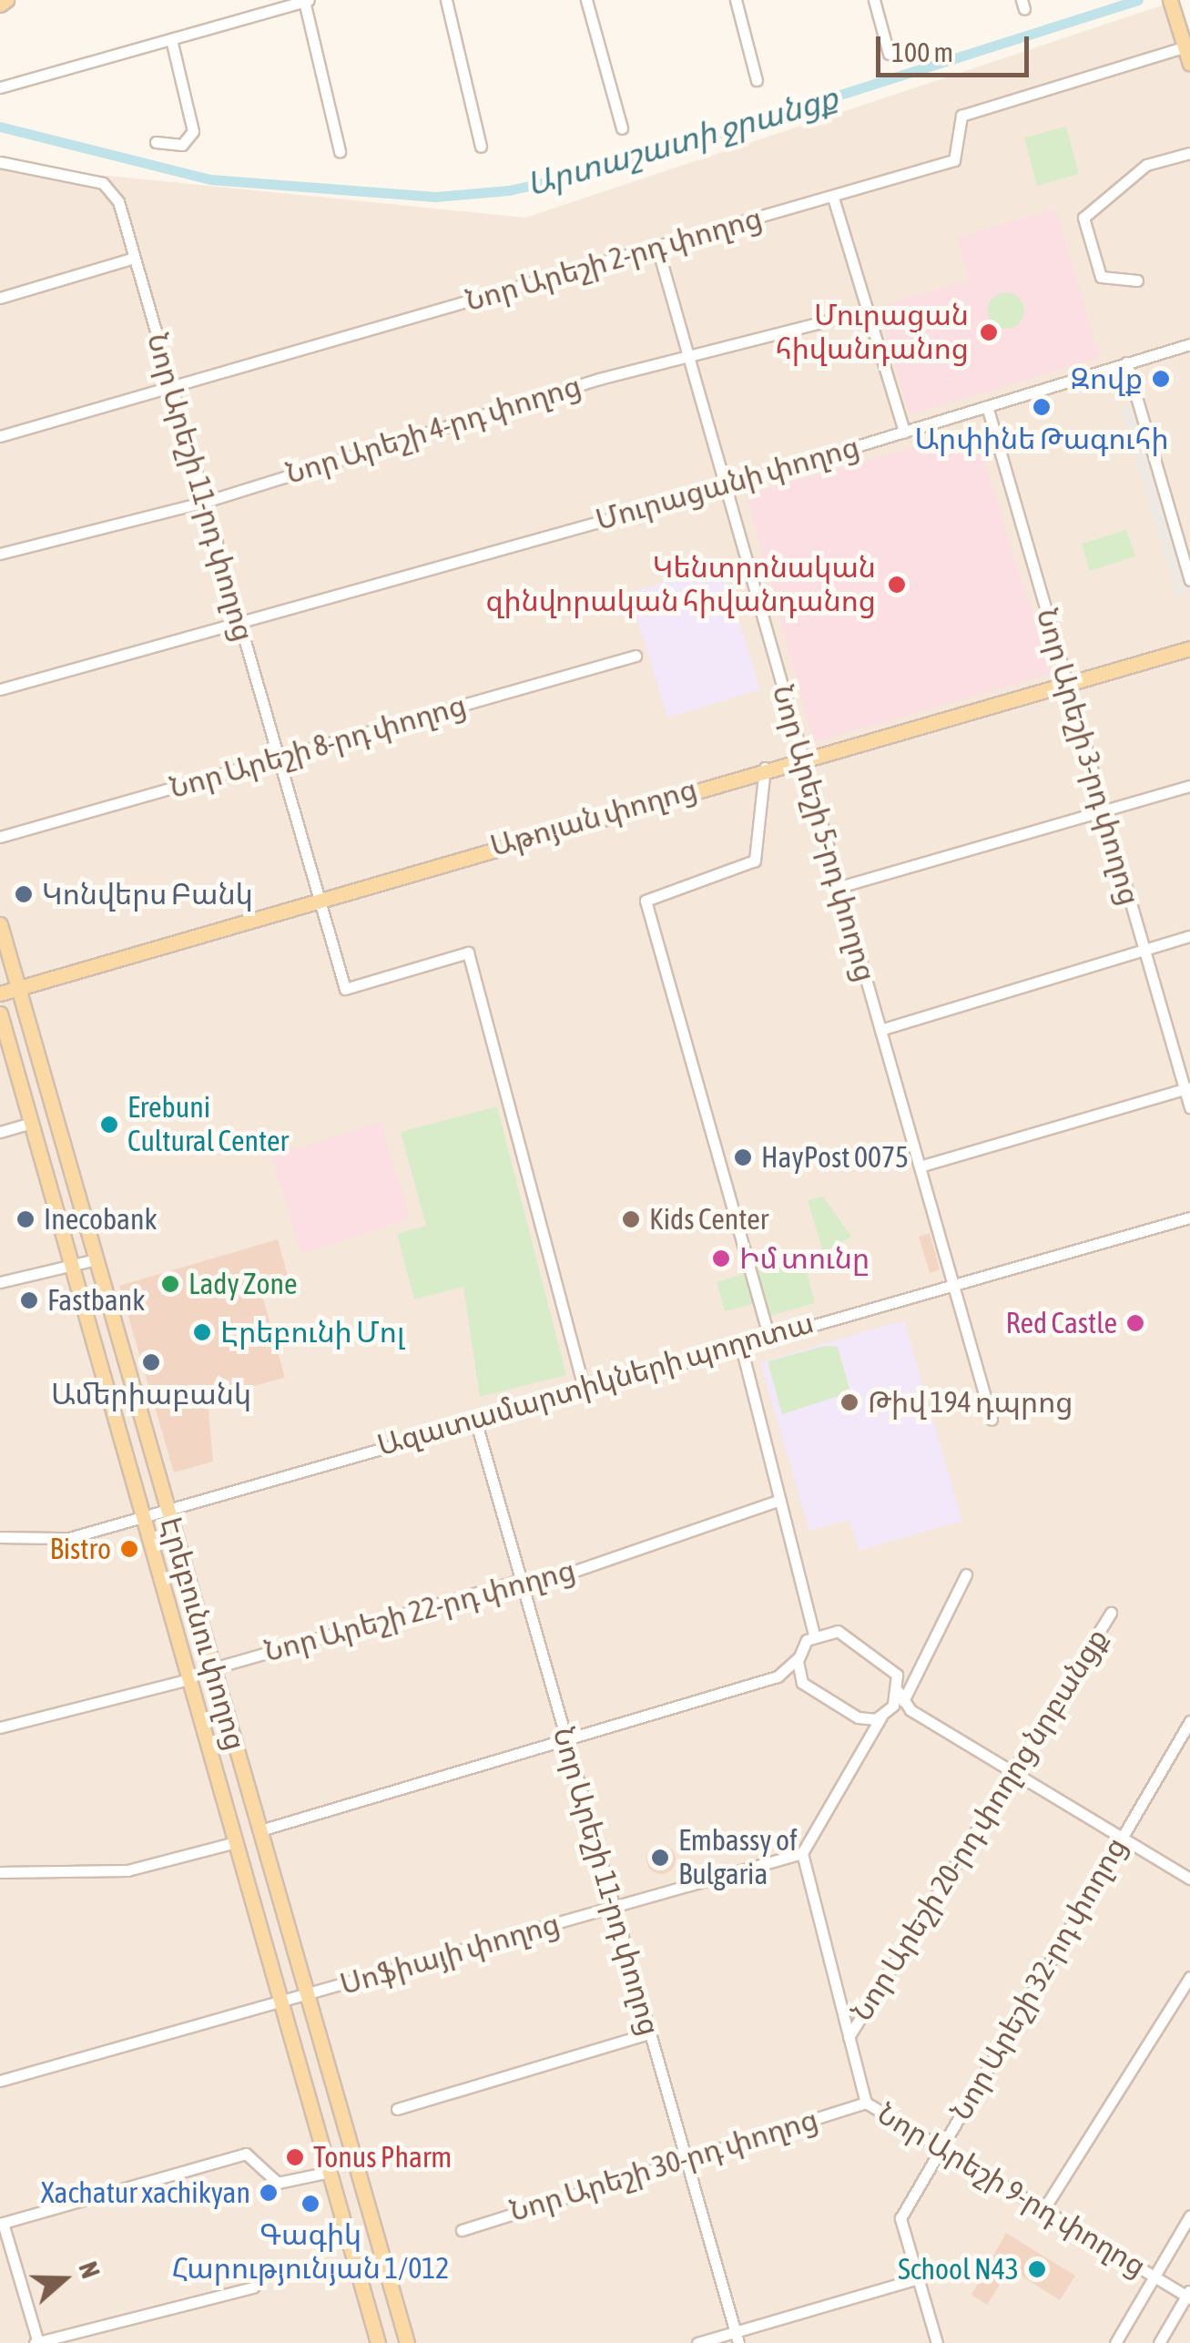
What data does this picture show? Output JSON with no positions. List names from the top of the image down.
{
  "streets": {
    "main road": ["Աթոյան փողոց", "Էրեբունու փողոց"],
    "street": [
      "Նոր Արեշի 2-րդ փողոց",
      "Նոր Արեշի 4-րդ փողոց",
      "Մուրացանի փողոց",
      "Նոր Արեշի 11-րդ փողոց",
      "Նոր Արեշի 8-րդ փողոց",
      "Նոր Արեշի 3-րդ փողոց",
      "Նոր Արեշի 5-րդ փողոց",
      "Ազատամարտիկների պողոտա",
      "Նոր Արեշի 22-րդ փողոց",
      "Նոր Արեշի 20-րդ փողոց նրբանցք",
      "Սոֆիայի փողոց",
      "Նոր Արեշի 32-րդ փողոց",
      "Նոր Արեշի 30-րդ փողոց",
      "Նոր Արեշի 9-րդ փողոց"
    ]
  },
  "crossings": [
    ["Նոր Արեշի 2-րդ փողոց", "Նոր Արեշի 11-րդ փողոց"],
    ["Նոր Արեշի 2-րդ փողոց", "Նոր Արեշի 5-րդ փողոց"],
    ["Նոր Արեշի 4-րդ փողոց", "Նոր Արեշի 11-րդ փողոց"],
    ["Նոր Արեշի 4-րդ փողոց", "Նոր Արեշի 5-րդ փողոց"],
    ["Մուրացանի փողոց", "Նոր Արեշի 11-րդ փողոց"],
    ["Մուրացանի փողոց", "Նոր Արեշի 3-րդ փողոց"],
    ["Մուրացանի փողոց", "Նոր Արեշի 5-րդ փողոց"],
    ["Նոր Արեշի 11-րդ փողոց", "Նոր Արեշի 8-րդ փողոց"],
    ["Նոր Արեշի 11-րդ փողոց", "Աթոյան փողոց"],
    ["Նոր Արեշի 11-րդ փողոց", "Ազատամարտիկների պողոտա"],
    ["Նոր Արեշի 11-րդ փողոց", "Նոր Արեշի 22-րդ փողոց"],
    ["Նոր Արեշի 11-րդ փողոց", "Սոֆիայի փողոց"],
    ["Նոր Արեշի 11-րդ փողոց", "Նոր Արեշի 30-րդ փողոց"],
    ["Նոր Արեշի 3-րդ փողոց", "Աթոյան փողոց"],
    ["Աթոյան փողոց", "Նոր Արեշի 5-րդ փողոց"],
    ["Աթոյան փողոց", "Էրեբունու փողոց"],
    ["Նոր Արեշի 5-րդ փողոց", "Ազատամարտիկների պողոտա"],
    ["Ազատամարտիկների պողոտա", "Էրեբունու փողոց"],
    ["Նոր Արեշի 22-րդ փողոց", "Էրեբունու փողոց"],
    ["Էրեբունու փողոց", "Սոֆիայի փողոց"],
    ["Նոր Արեշի 20-րդ փողոց նրբանցք", "Նոր Արեշի 9-րդ փողոց"],
    ["Սոֆիայի փողոց", "Նոր Արեշի 9-րդ փողոց"],
    ["Նոր Արեշի 32-րդ փողոց", "Նոր Արեշի 9-րդ փողոց"],
    ["Նոր Արեշի 30-րդ փողոց", "Նոր Արեշի 9-րդ փողոց"]
  ],
  "water": ["Արտաշատի ջրանցք"],
  "places": [
    "Մուրացան հիվանդանոց",
    "Զովք",
    "Արփինե Թագուհի",
    "Կենտրոնական զինվորական հիվանդանոց",
    "Կոնվերս Բանկ",
    "Erebuni Cultural Center",
    "HayPost 0075",
    "Inecobank",
    "Kids Center",
    "Իմ տունը",
    "Lady Zone",
    "Fastbank",
    "Red Castle",
    "Էրեբունի Մոլ",
    "Ամերիաբանկ",
    "Թիվ 194 դպրոց",
    "Bistro",
    "Embassy of Bulgaria",
    "Tonus Pharm",
    "Xachatur xachikyan",
    "Գագիկ Հարությունյան 1/012",
    "School N43"
  ],
  "scale_bar": "100 m",
  "north": "right"
}
